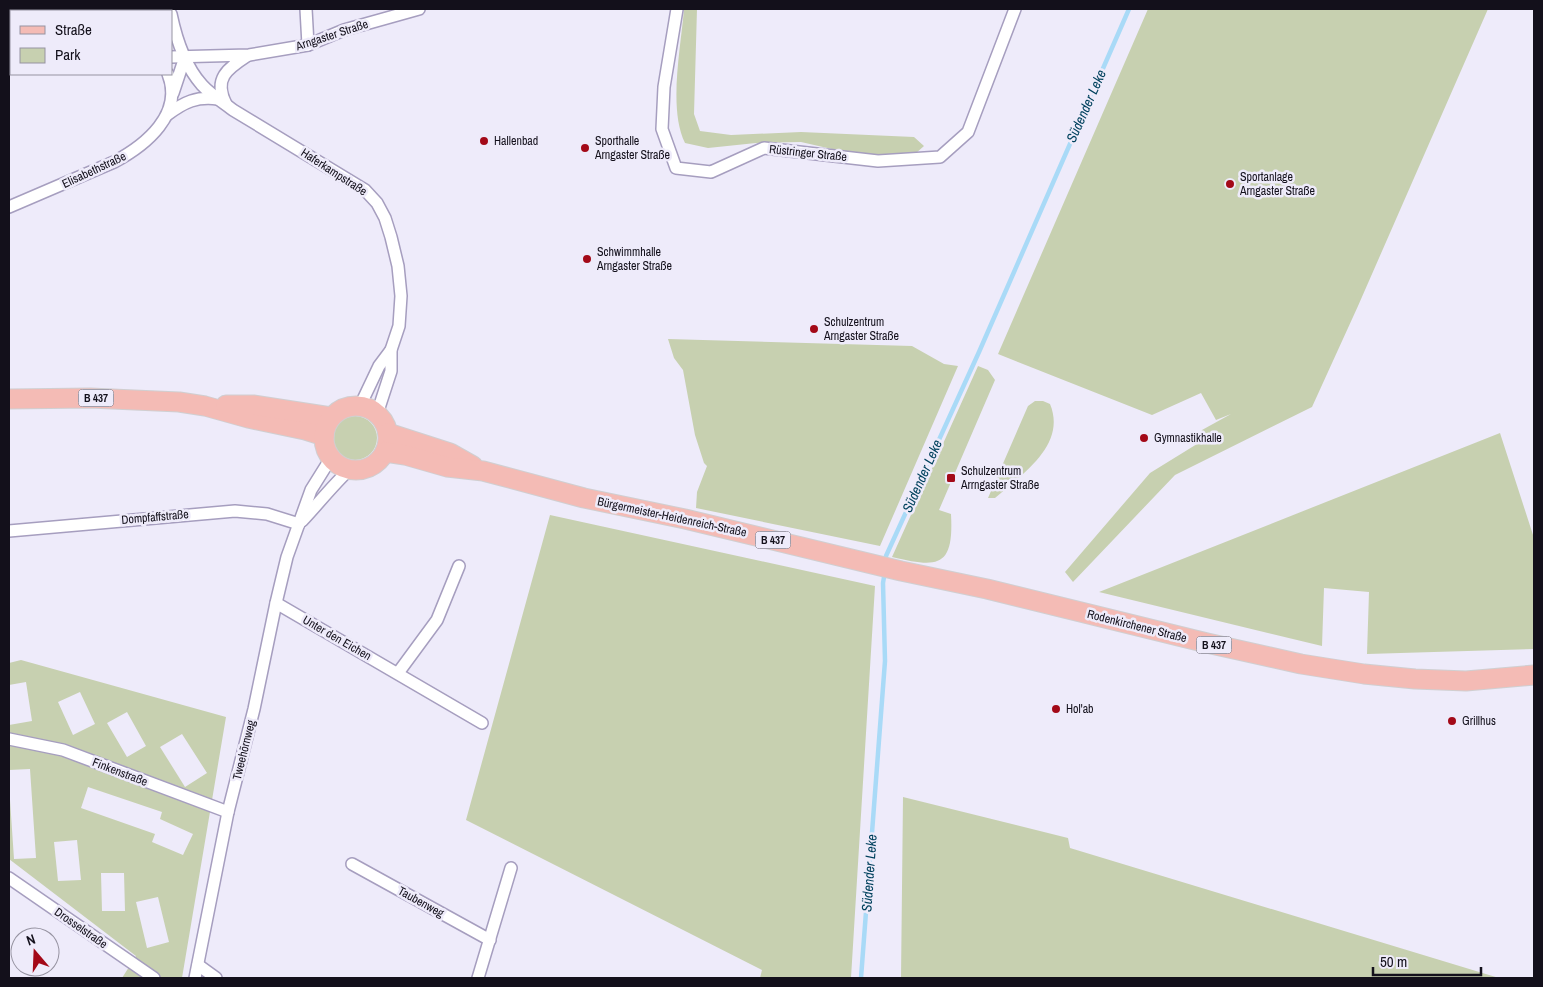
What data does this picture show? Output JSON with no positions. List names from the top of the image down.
{
  "streets": {
    "main road": ["B 437", "Bürgermeister-Heidenreich-Straße", "Rodenkirchener Straße"],
    "street": [
      "Arngaster Straße",
      "Rüstringer Straße",
      "Elisabethstraße",
      "Haferkampstraße",
      "Dompfaffstraße",
      "Unter den Eichen",
      "Tweehörnweg",
      "Finkenstraße",
      "Taubenweg",
      "Drosselstraße"
    ]
  },
  "crossings": [
    ["Arngaster Straße", "Haferkampstraße"],
    ["Haferkampstraße", "B 437"],
    ["Haferkampstraße", "Bürgermeister-Heidenreich-Straße"],
    ["Haferkampstraße", "Tweehörnweg"],
    ["B 437", "Bürgermeister-Heidenreich-Straße"],
    ["B 437", "Tweehörnweg"],
    ["Dompfaffstraße", "Tweehörnweg"],
    ["Bürgermeister-Heidenreich-Straße", "Rodenkirchener Straße"],
    ["Bürgermeister-Heidenreich-Straße", "Tweehörnweg"],
    ["Unter den Eichen", "Tweehörnweg"],
    ["Tweehörnweg", "Finkenstraße"]
  ],
  "water": ["Südender Leke"],
  "places": {
    "other": [
      "Hallenbad",
      "Sporthalle Arngaster Straße",
      "Sportanlage Arngaster Straße",
      "Schwimmhalle Arngaster Straße",
      "Schulzentrum Arngaster Straße",
      "Gymnastikhalle",
      "Hol'ab",
      "Grillhus"
    ],
    "transit": ["Schulzentrum Arrngaster Straße"]
  },
  "legend": ["Straße", "Park"],
  "scale_bar": "50 m",
  "north": "top"
}
